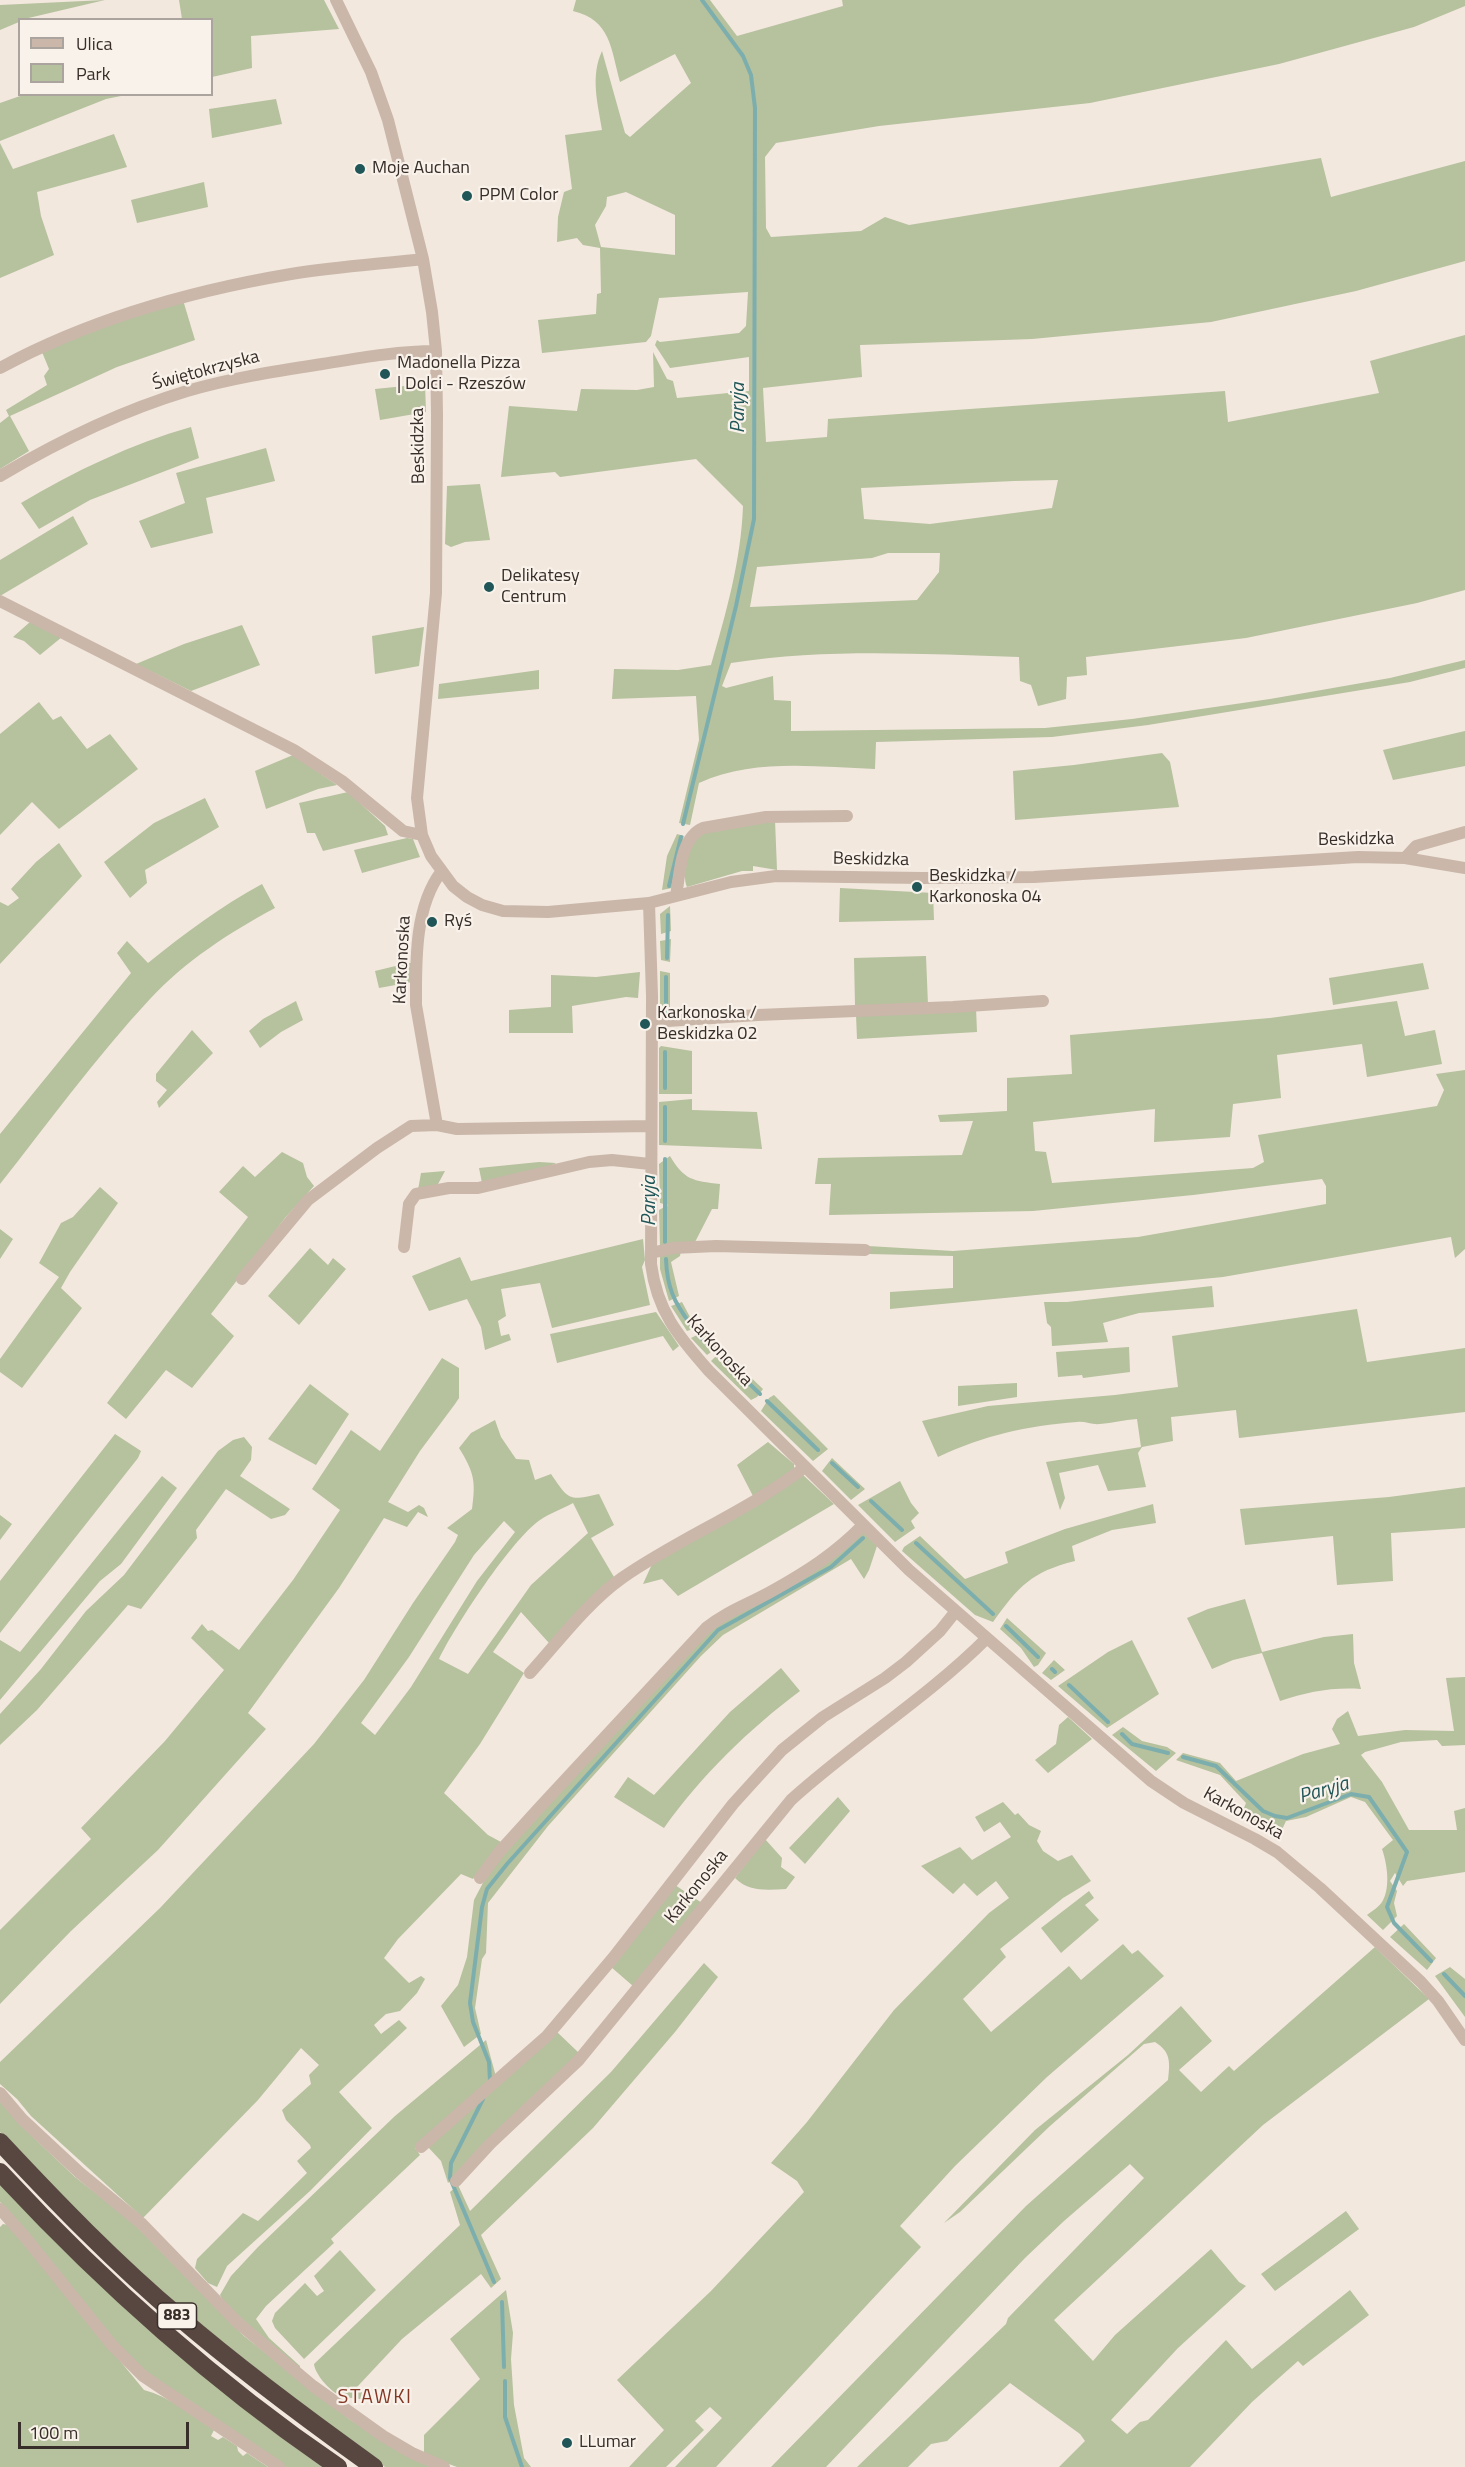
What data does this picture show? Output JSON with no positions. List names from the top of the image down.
{
  "streets": {
    "highway": ["883"],
    "street": ["Świętokrzyska", "Beskidzka", "Karkonoska"]
  },
  "crossings": [
    ["Świętokrzyska", "Beskidzka"],
    ["Beskidzka", "Karkonoska"]
  ],
  "districts": ["STAWKI"],
  "water": ["Paryja"],
  "places": [
    "Moje Auchan",
    "PPM Color",
    "Madonella Pizza | Dolci - Rzeszów",
    "Delikatesy Centrum",
    "Beskidzka / Karkonoska 04",
    "Ryś",
    "Karkonoska / Beskidzka 02",
    "LLumar"
  ],
  "legend": ["Ulica", "Park"],
  "scale_bar": "100 m"
}
